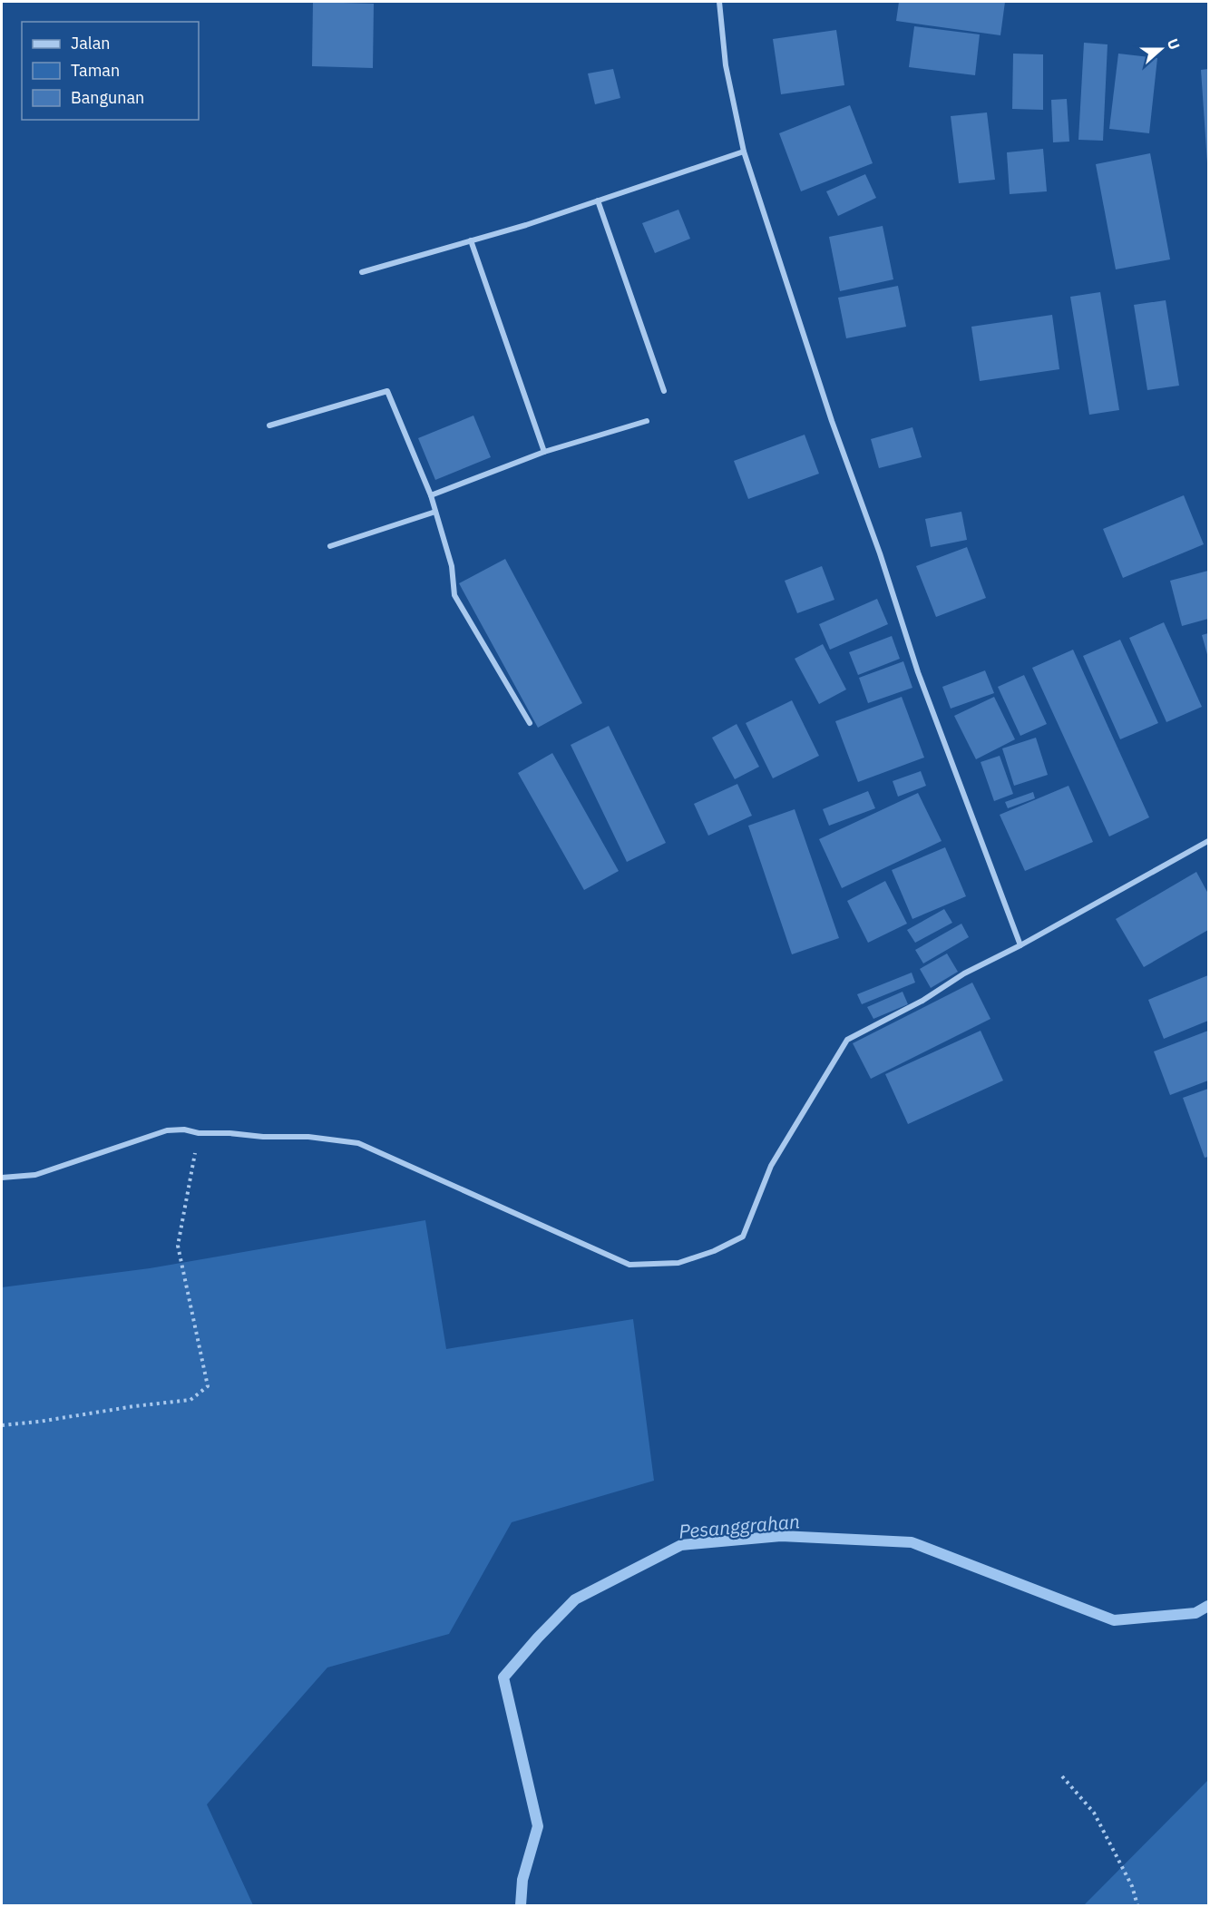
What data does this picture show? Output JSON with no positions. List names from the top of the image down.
{
  "water": ["Pesanggrahan"],
  "legend": ["Jalan", "Taman", "Bangunan"],
  "north": "right"
}
